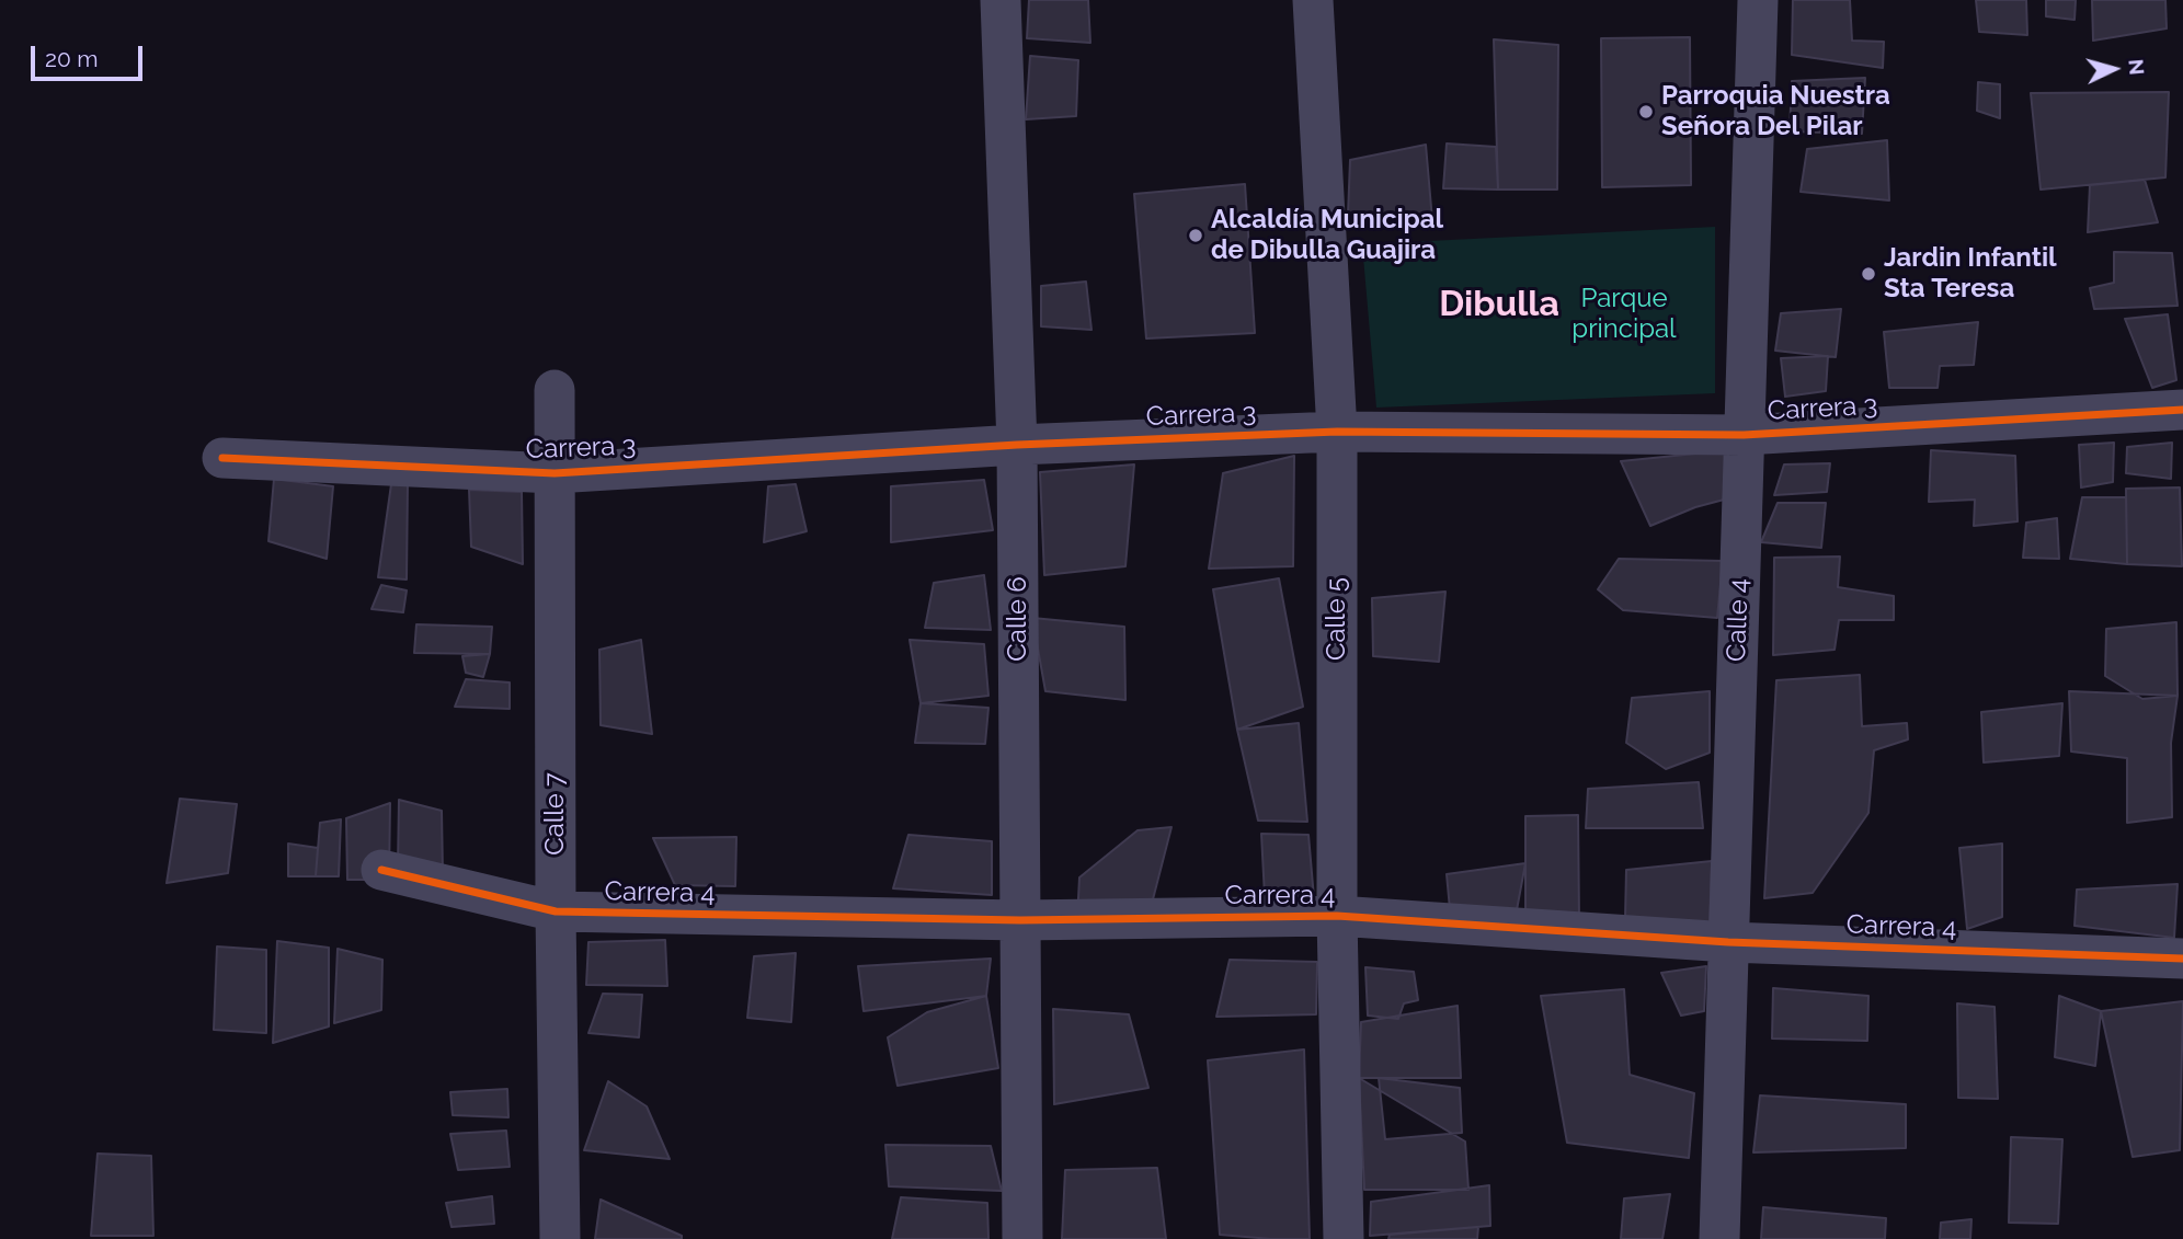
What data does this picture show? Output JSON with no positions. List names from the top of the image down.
{
  "streets": {
    "street": [
      "Carrera 3",
      "Calle 6",
      "Calle 5",
      "Calle 4",
      "Calle 7",
      "Carrera 4"
    ]
  },
  "crossings": [
    ["Carrera 3", "Calle 6"],
    ["Carrera 3", "Calle 5"],
    ["Carrera 3", "Calle 4"],
    ["Carrera 3", "Calle 7"],
    ["Calle 6", "Carrera 4"],
    ["Calle 5", "Carrera 4"],
    ["Calle 4", "Carrera 4"],
    ["Calle 7", "Carrera 4"]
  ],
  "districts": ["Dibulla"],
  "parks": ["Parque principal"],
  "places": ["Parroquia Nuestra Señora Del Pilar", "Alcaldía Municipal de Dibulla Guajira", "Jardin Infantil Sta Teresa"],
  "scale_bar": "20 m",
  "north": "right"
}
